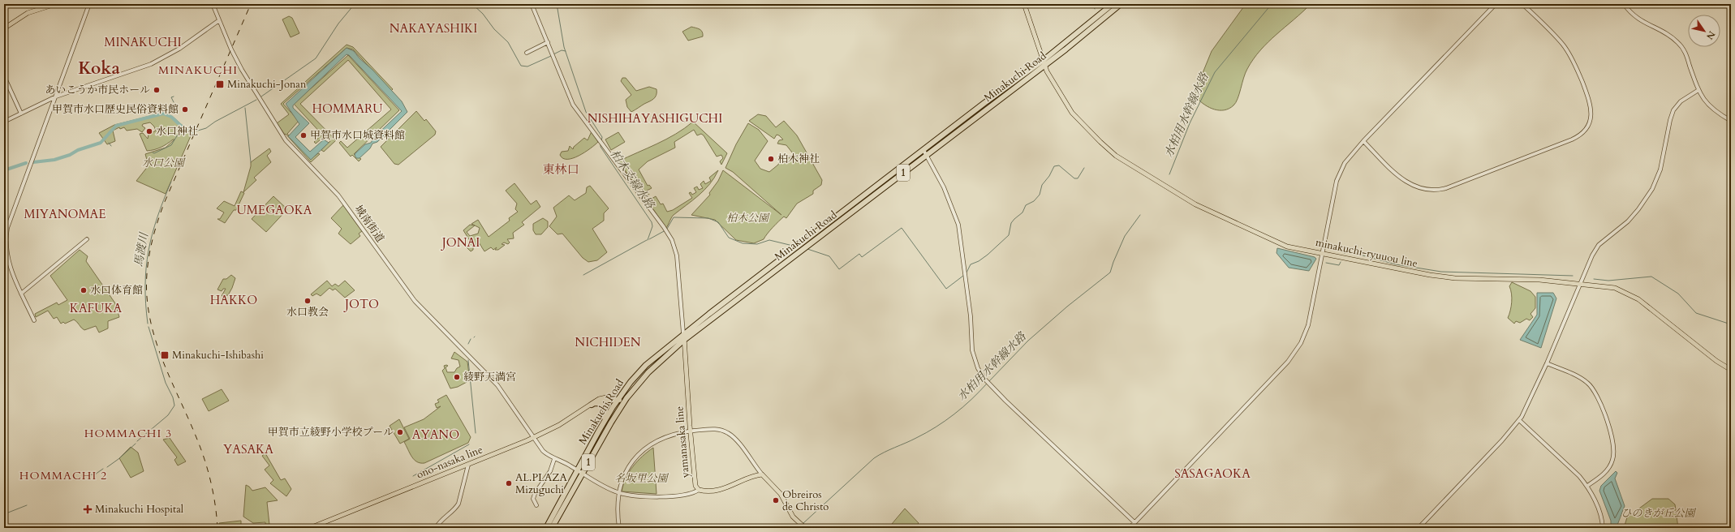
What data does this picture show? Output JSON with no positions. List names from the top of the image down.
{
  "streets": {
    "highway": ["Minakuchi Road", "1"],
    "main road": ["minakuchi-ryuuou line", "yamanasaka line", "ono-nasaka line"],
    "street": ["城南街道"]
  },
  "crossings": [
    ["Minakuchi Road", "城南街道"],
    ["Minakuchi Road", "minakuchi-ryuuou line"],
    ["Minakuchi Road", "yamanasaka line"],
    ["城南街道", "ono-nasaka line"]
  ],
  "districts": [
    "NAKAYASHIKI",
    "MINAKUCHI",
    "Koka",
    "MINAKUCHI",
    "HOMMARU",
    "NISHIHAYASHIGUCHI",
    "東林口",
    "UMEGAOKA",
    "MIYANOMAE",
    "JONAI",
    "HAKKO",
    "JOTO",
    "KAFUKA",
    "NICHIDEN",
    "HOMMACHI 3",
    "AYANO",
    "YASAKA",
    "SASAGAOKA",
    "HOMMACHI 2"
  ],
  "water": ["水柏用水幹線水路", "柏木支線水路", "馬渡川"],
  "parks": [
    "水口公園",
    "柏木公園",
    "名坂里公園",
    "ひのきが丘公園"
  ],
  "places": {
    "transit": ["Minakuchi-Jonan", "Minakuchi-Ishibashi"],
    "other": [
      "あいこうか市民ホール",
      "甲賀市水口歴史民俗資料館",
      "水口神社",
      "甲賀市水口城資料館",
      "柏木神社",
      "水口体育館",
      "水口教会",
      "綾野天満宮",
      "甲賀市立綾野小学校プール",
      "AL.PLAZA Mizuguchi",
      "Obreiros de Christo"
    ],
    "health": ["Minakuchi Hospital"]
  },
  "north": "bottom right"
}
